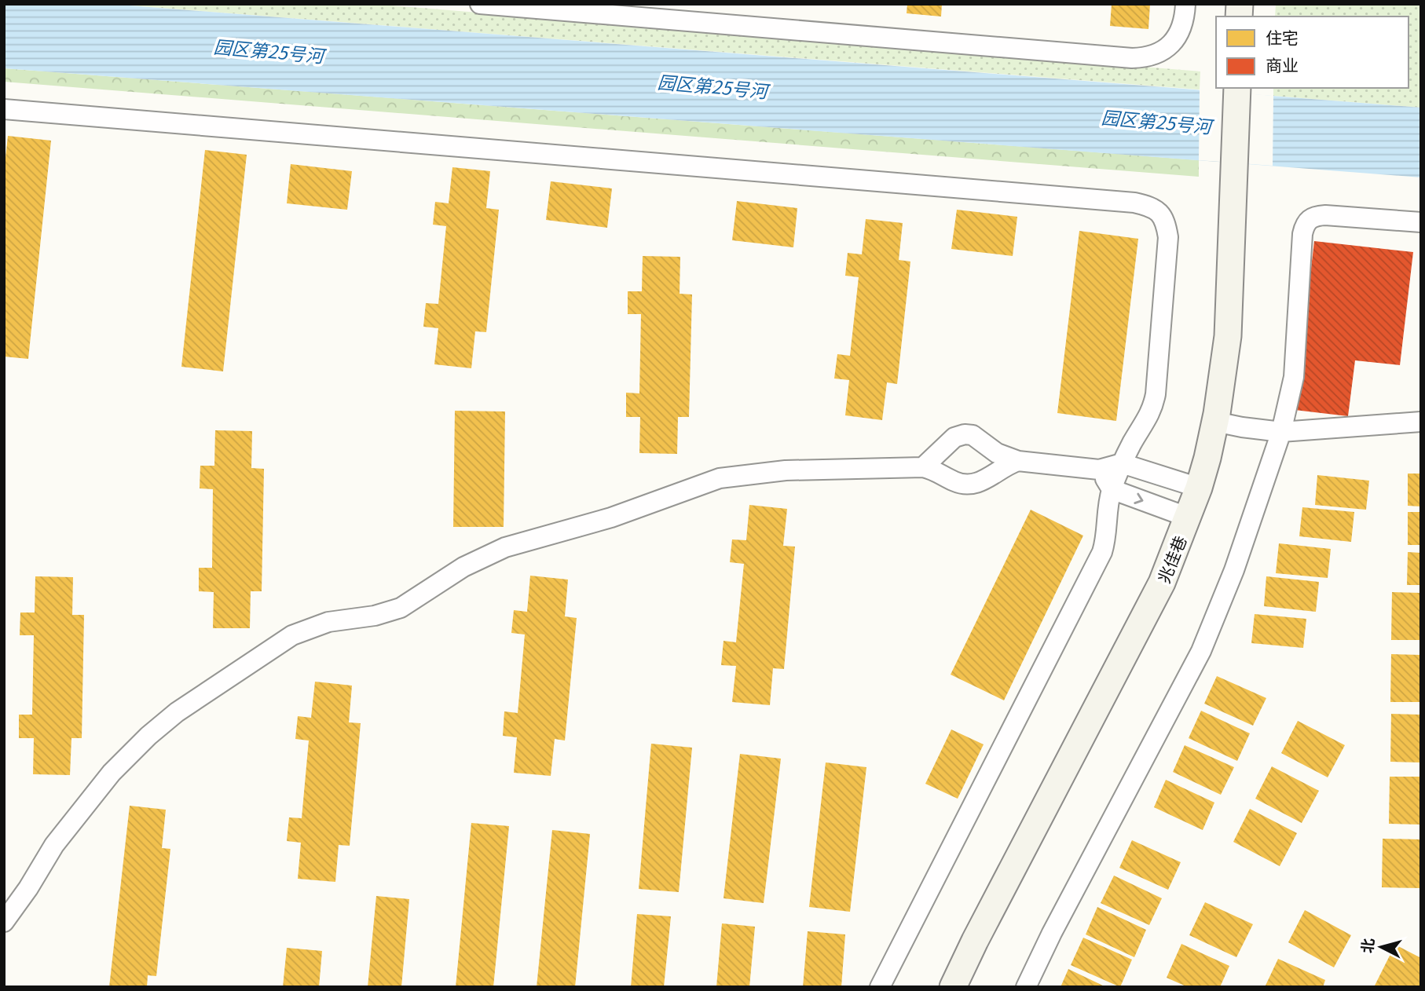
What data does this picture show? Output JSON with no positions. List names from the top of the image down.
{
  "streets": {
    "street": ["兆佳巷"]
  },
  "water": ["园区第25号河"],
  "legend": ["住宅", "商业"],
  "north": "left"
}
